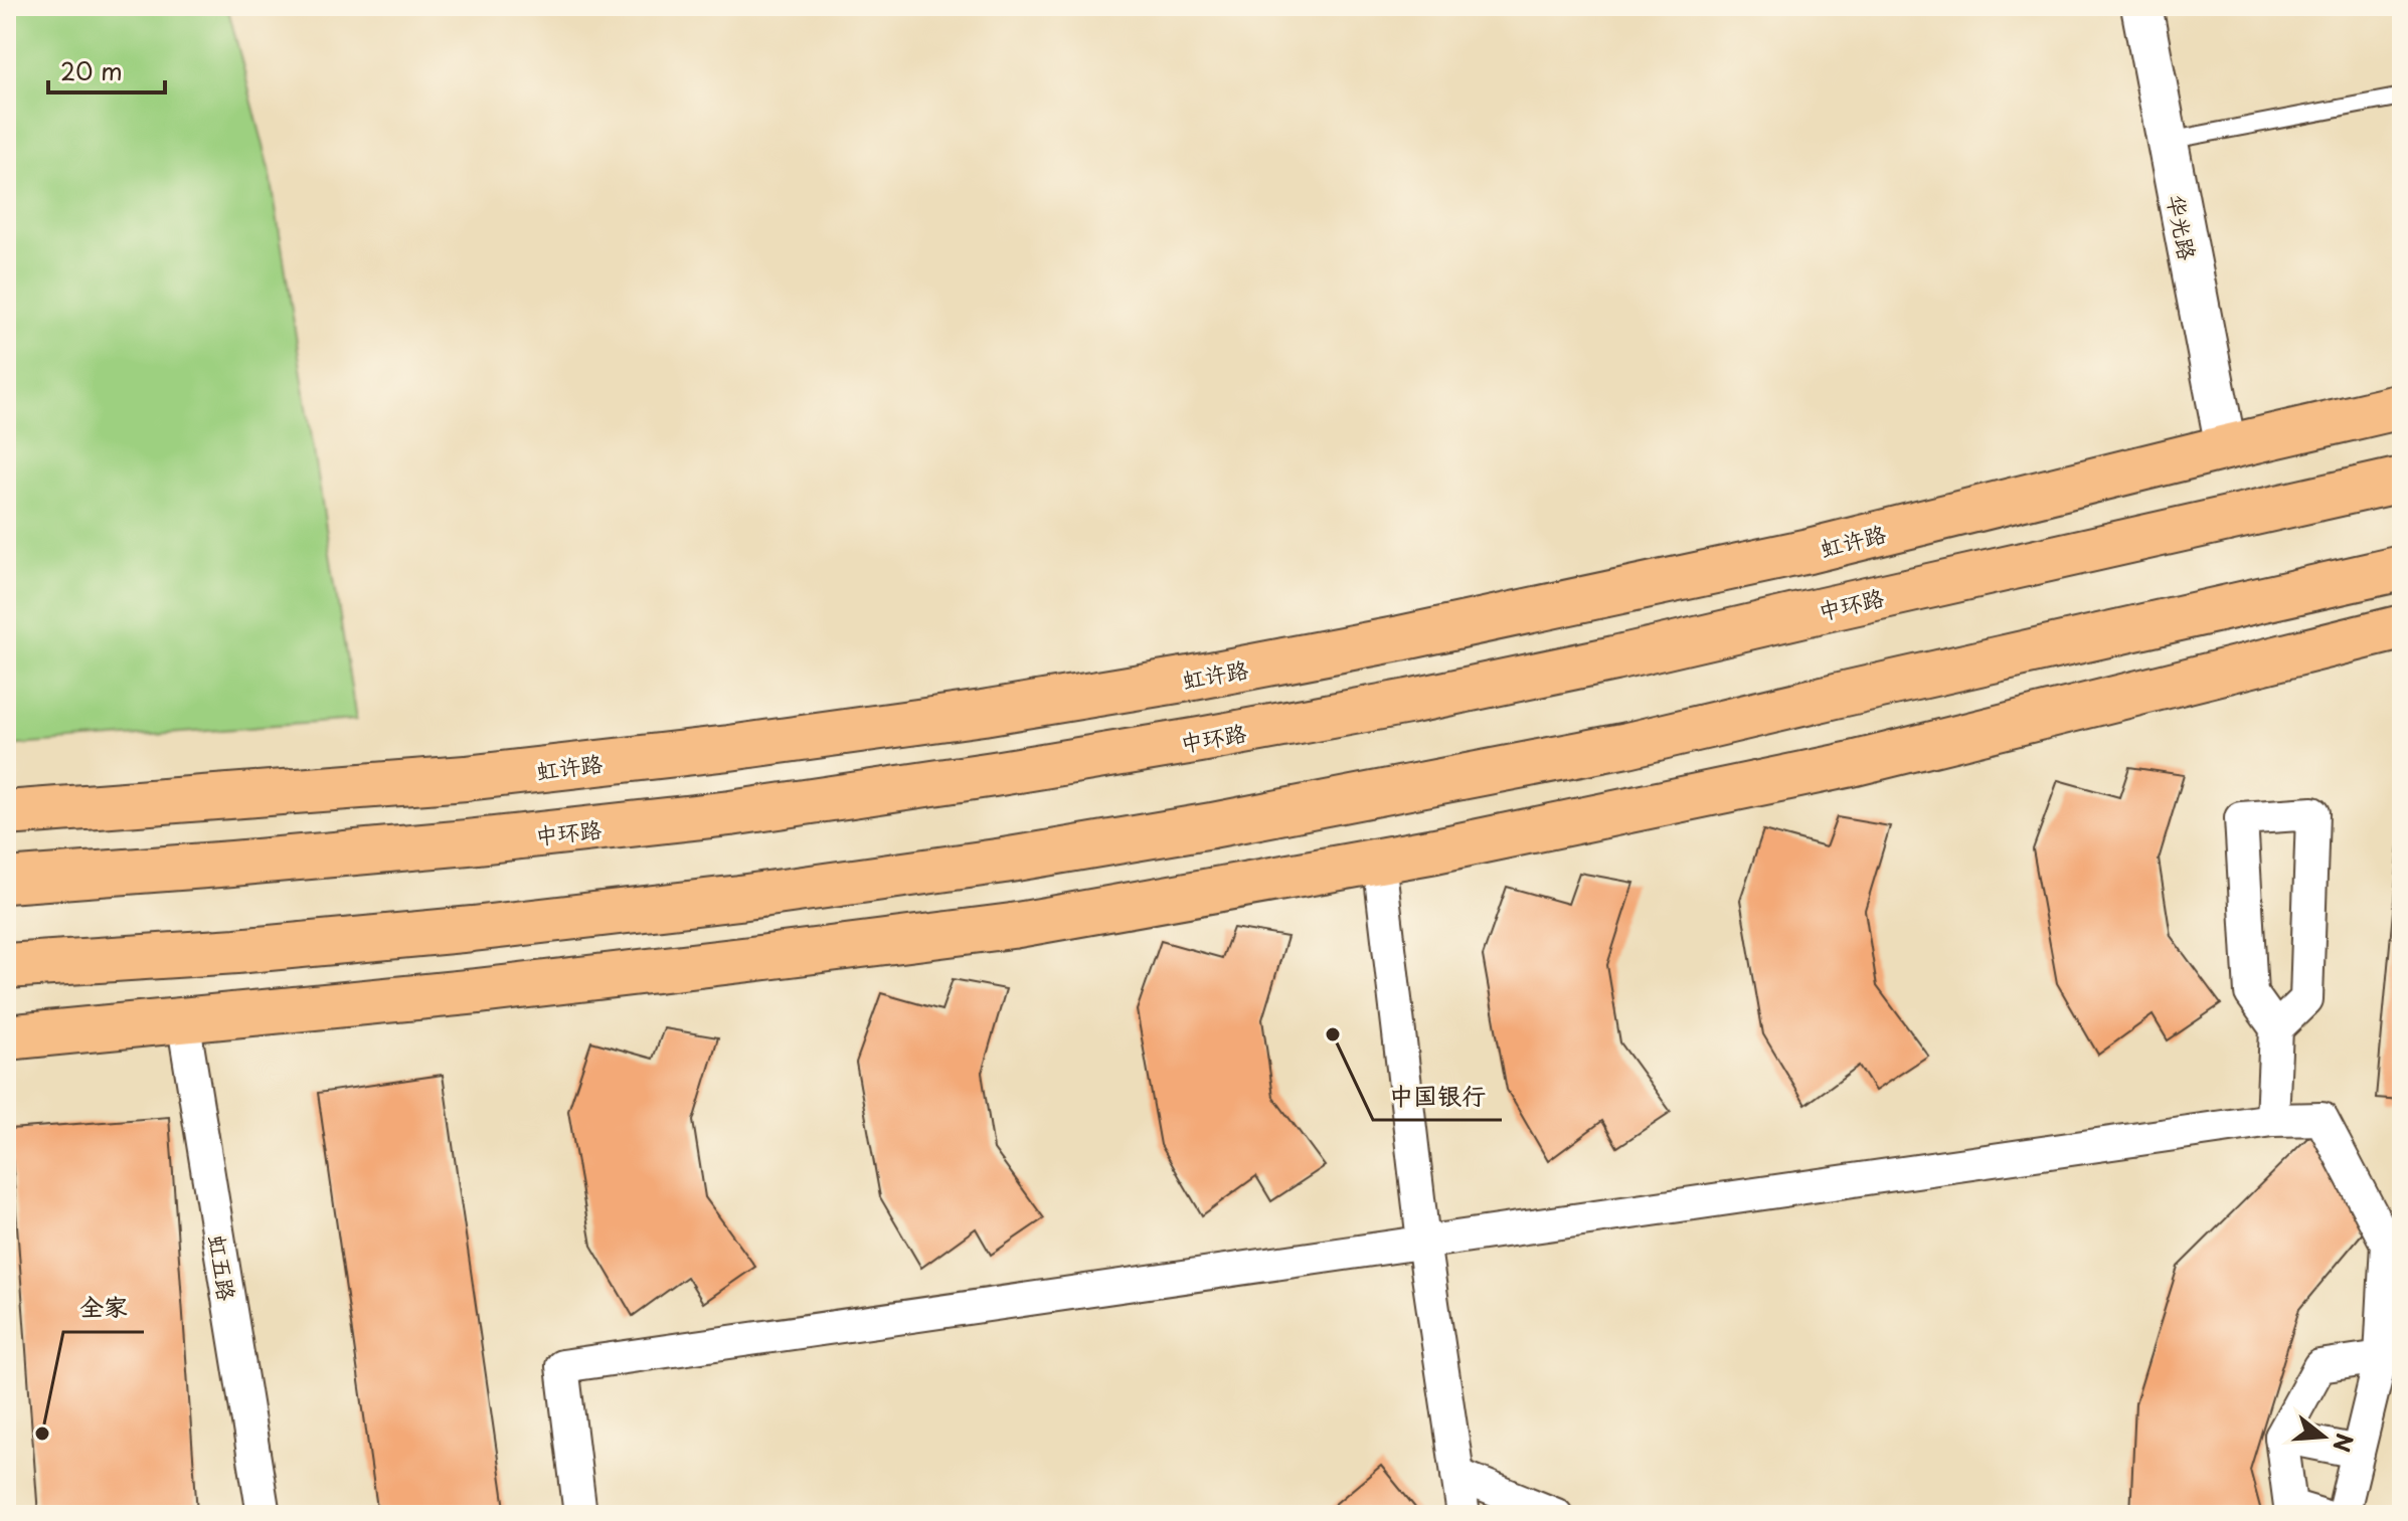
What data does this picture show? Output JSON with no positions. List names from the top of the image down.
{
  "streets": {
    "main road": ["虹许路", "中环路"],
    "street": ["华光路", "虹五路"]
  },
  "crossings": [
    ["华光路", "虹许路"]
  ],
  "places": ["中国银行", "全家"],
  "scale_bar": "20 m",
  "north": "right"
}
